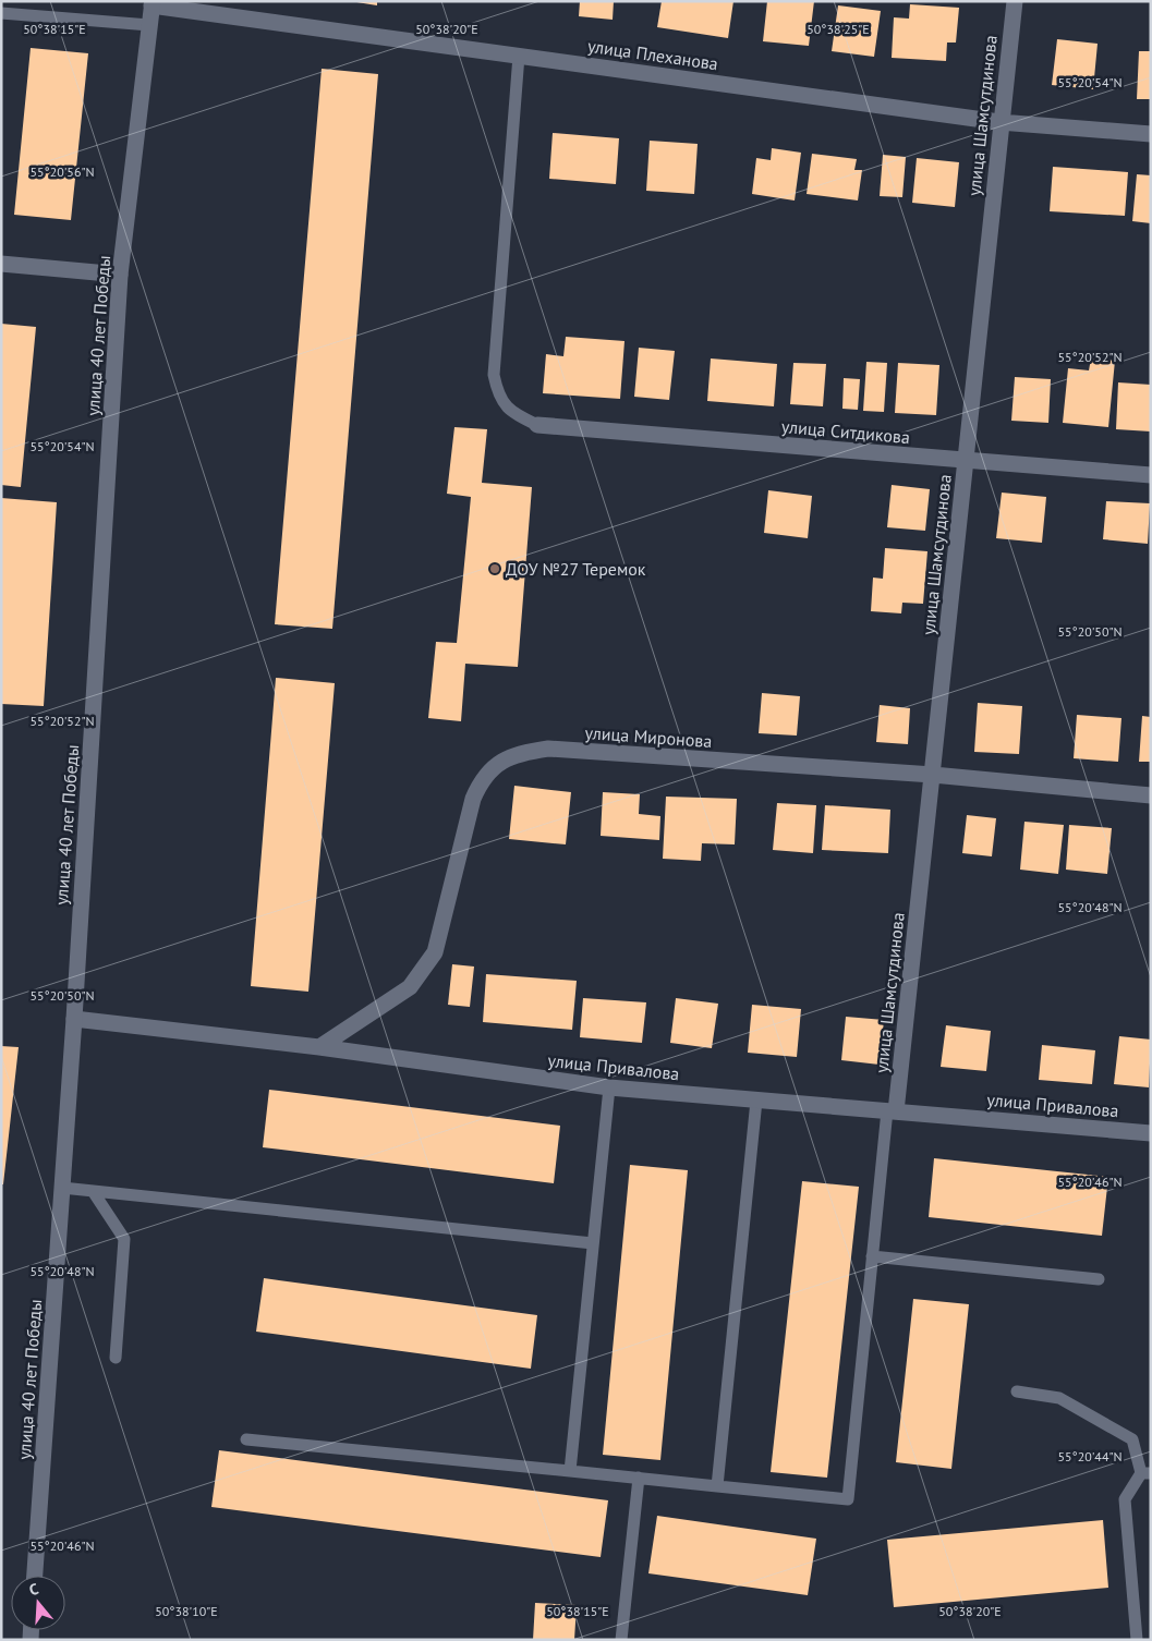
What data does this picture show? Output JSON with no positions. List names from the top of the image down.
{
  "streets": {
    "street": [
      "улица Плеханова",
      "улица Шамсутдинова",
      "улица 40 лет Победы",
      "улица Ситдикова",
      "улица Миронова",
      "улица Привалова"
    ]
  },
  "crossings": [
    ["улица Плеханова", "улица Шамсутдинова"],
    ["улица Плеханова", "улица 40 лет Победы"],
    ["улица Шамсутдинова", "улица Ситдикова"],
    ["улица Шамсутдинова", "улица Миронова"],
    ["улица Шамсутдинова", "улица Привалова"],
    ["улица 40 лет Победы", "улица Привалова"],
    ["улица Миронова", "улица Привалова"]
  ],
  "places": ["ДОУ №27 Теремок"],
  "north": "top",
  "coordinates": [
    "50°38'15\"E",
    "50°38'20\"E",
    "50°38'25\"E",
    "55°20'54\"N",
    "55°20'56\"N",
    "55°20'52\"N",
    "55°20'50\"N",
    "55°20'48\"N",
    "55°20'46\"N",
    "55°20'44\"N",
    "50°38'10\"E"
  ]
}
